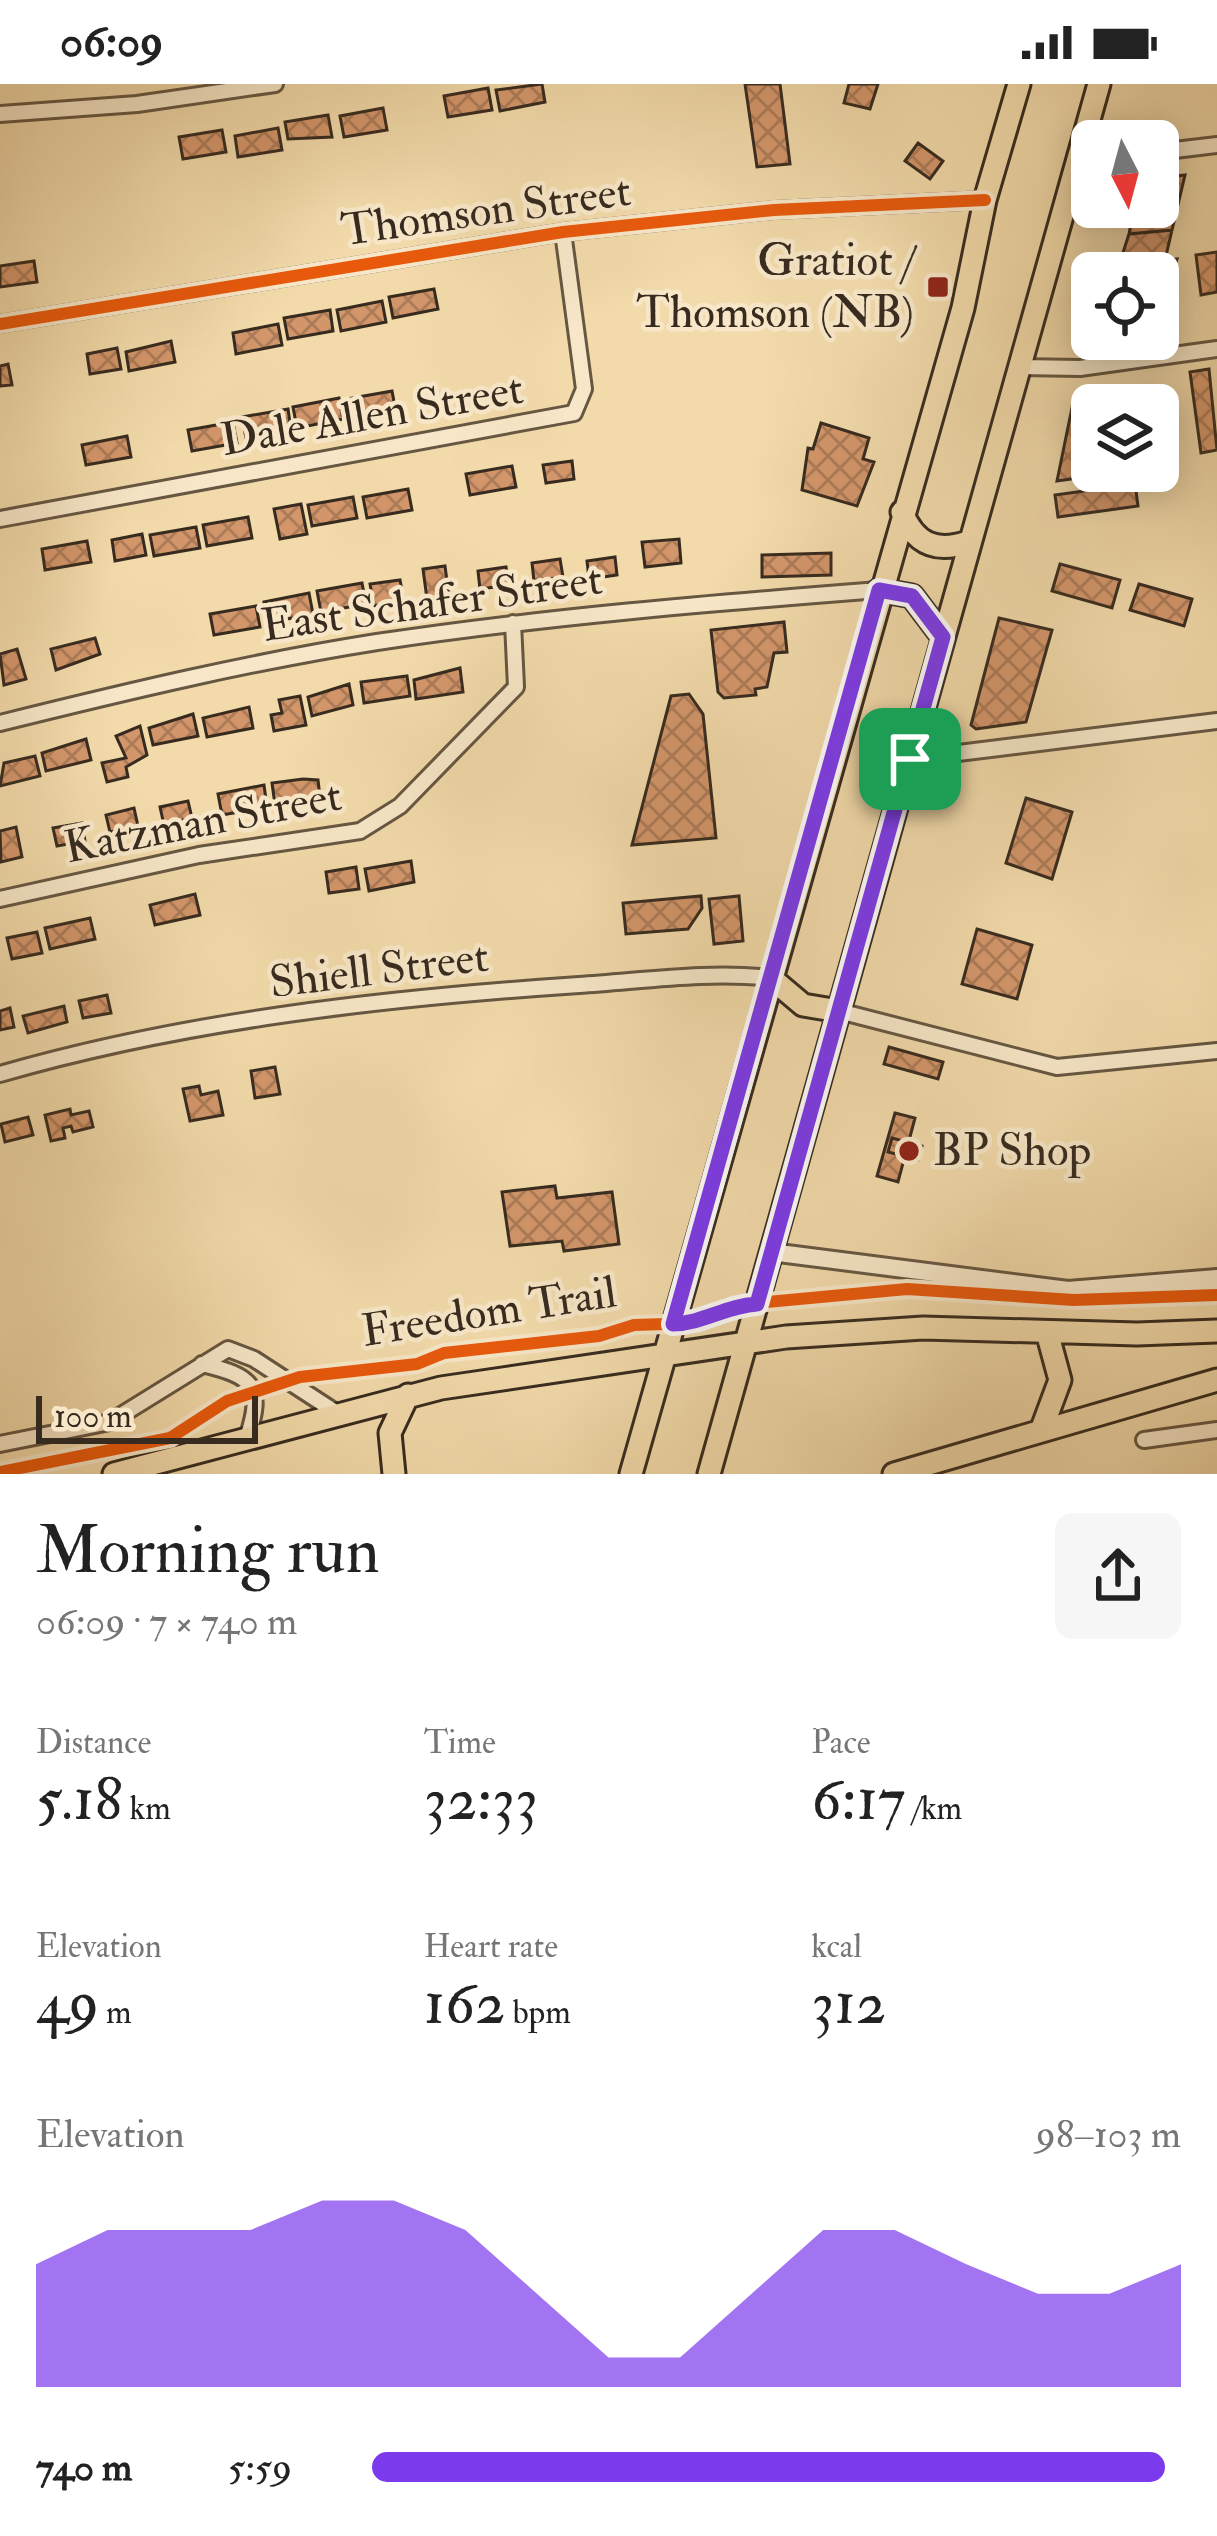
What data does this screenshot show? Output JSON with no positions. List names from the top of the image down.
{
  "streets": {
    "street": [
      "Thomson Street",
      "Dale Allen Street",
      "East Schafer Street",
      "Katzman Street",
      "Shiell Street"
    ],
    "cycle path": ["Freedom Trail"]
  },
  "crossings": [
    ["Thomson Street", "Dale Allen Street"],
    ["East Schafer Street", "Katzman Street"]
  ],
  "places": {
    "transit": ["Gratiot / Thomson (NB)"],
    "other": ["BP Shop"]
  },
  "scale_bar": "100 m",
  "north": "bottom",
  "page": {
    "status": "06:09",
    "scale": "100 m",
    "heading": ["Morning run", "06:09 · 7 × 740 m"],
    "stats": [
      ["Distance", "5.18 km"],
      ["Time", "32:33"],
      ["Pace", "6:17 /km"],
      ["Elevation", "49 m"],
      ["Heart rate", "162 bpm"],
      ["kcal", "312"]
    ],
    "chart": ["Elevation", "98–103 m"],
    "list": [
      {
        "name": "740 m",
        "note": "5:59"
      }
    ]
  }
}
